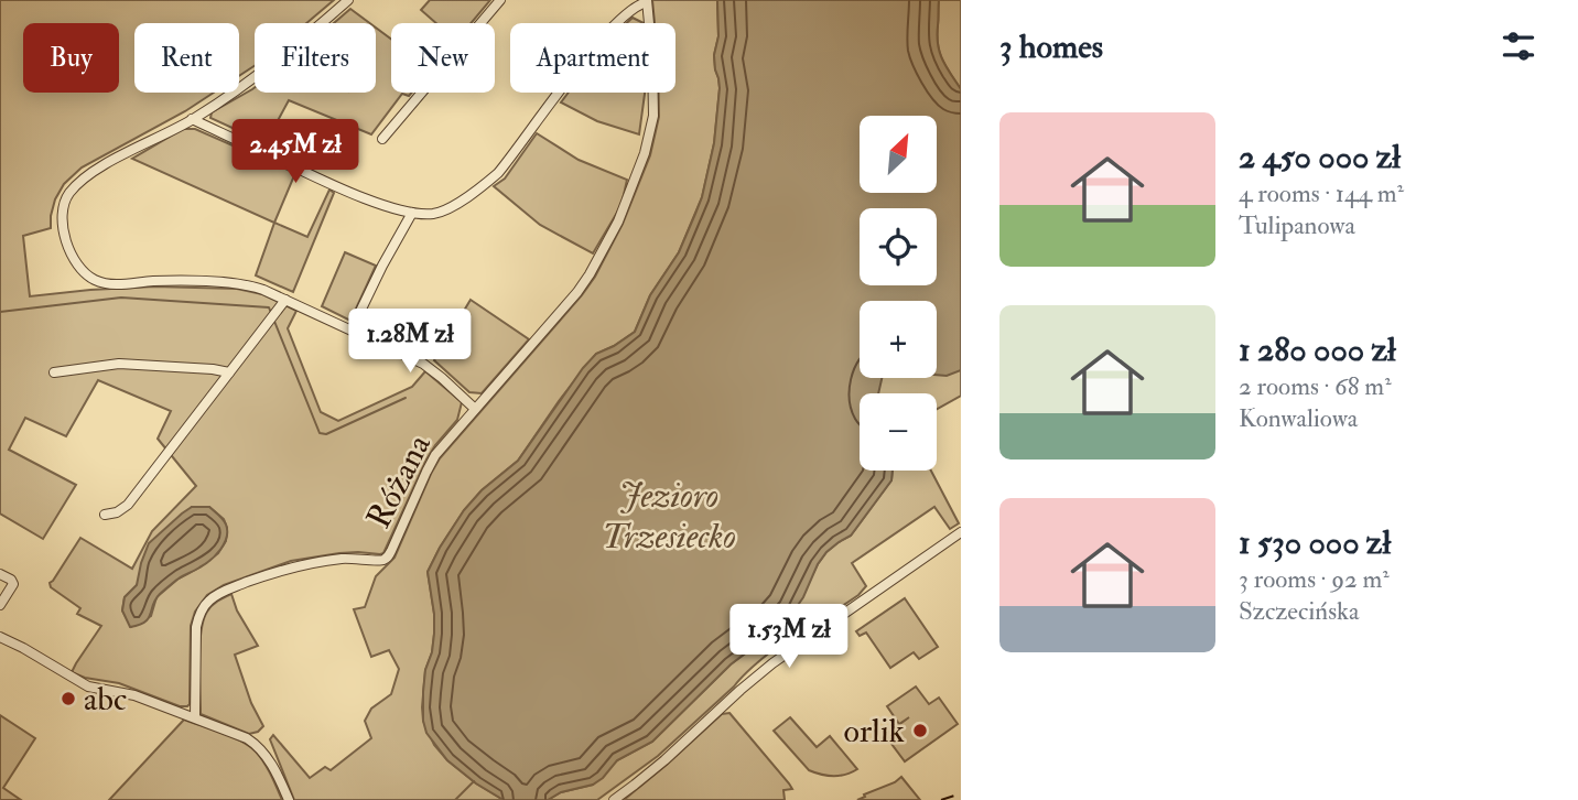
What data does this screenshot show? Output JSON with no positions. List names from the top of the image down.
{
  "streets": {
    "street": ["Różana"]
  },
  "water": ["Jezioro Trzesiecko"],
  "places": ["abc", "orlik"],
  "north": "top right",
  "page": {
    "heading": "3 homes",
    "chip": [
      "Buy",
      "Rent",
      "Filters",
      "New",
      "Apartment"
    ],
    "list": [
      {
        "name": "2 450 000 zł",
        "note": "4 rooms · 144 m² · Tulipanowa"
      },
      {
        "name": "1 280 000 zł",
        "note": "2 rooms · 68 m² · Konwaliowa"
      },
      {
        "name": "1 530 000 zł",
        "note": "3 rooms · 92 m² · Szczecińska"
      }
    ],
    "map_buttons": ["+", "−"],
    "price": ["2.45M zł", "1.28M zł", "1.53M zł"]
  }
}
